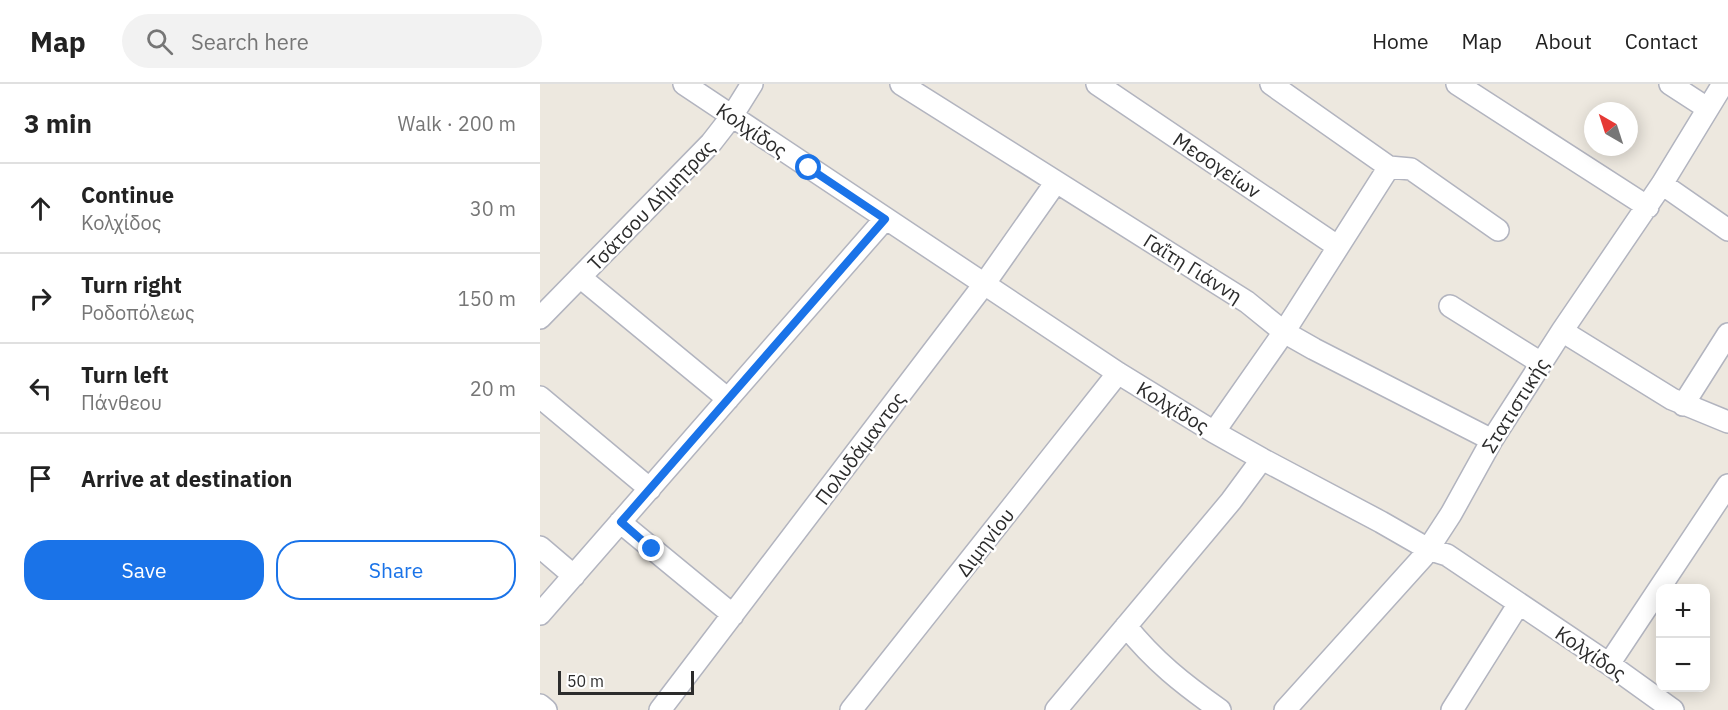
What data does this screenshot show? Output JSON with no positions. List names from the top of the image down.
{
  "streets": {
    "street": [
      "Κολχίδος",
      "Μεσογείων",
      "Τσάτσου Δήμητρας",
      "Γαΐτη Γιάννη",
      "Στατιστικής",
      "Πολυδάμαντος",
      "Διμηνίου"
    ]
  },
  "crossings": [
    ["Κολχίδος", "Τσάτσου Δήμητρας"],
    ["Κολχίδος", "Στατιστικής"],
    ["Κολχίδος", "Πολυδάμαντος"],
    ["Κολχίδος", "Διμηνίου"],
    ["Γαΐτη Γιάννη", "Στατιστικής"],
    ["Γαΐτη Γιάννη", "Πολυδάμαντος"]
  ],
  "scale_bar": "50 m",
  "north": "top left",
  "page": {
    "header": "Map",
    "search": "Search here",
    "nav": [
      "Home",
      "Map",
      "About",
      "Contact"
    ],
    "heading": ["3 min", "Walk · 200 m"],
    "list": [
      ["Continue", "Κολχίδος", "30 m"],
      ["Turn right", "Ροδοπόλεως", "150 m"],
      ["Turn left", "Πάνθεου", "20 m"],
      "Arrive at destination"
    ],
    "buttons": ["Save", "Share"],
    "map_buttons": ["+", "−"],
    "scale": "50 m"
  }
}
